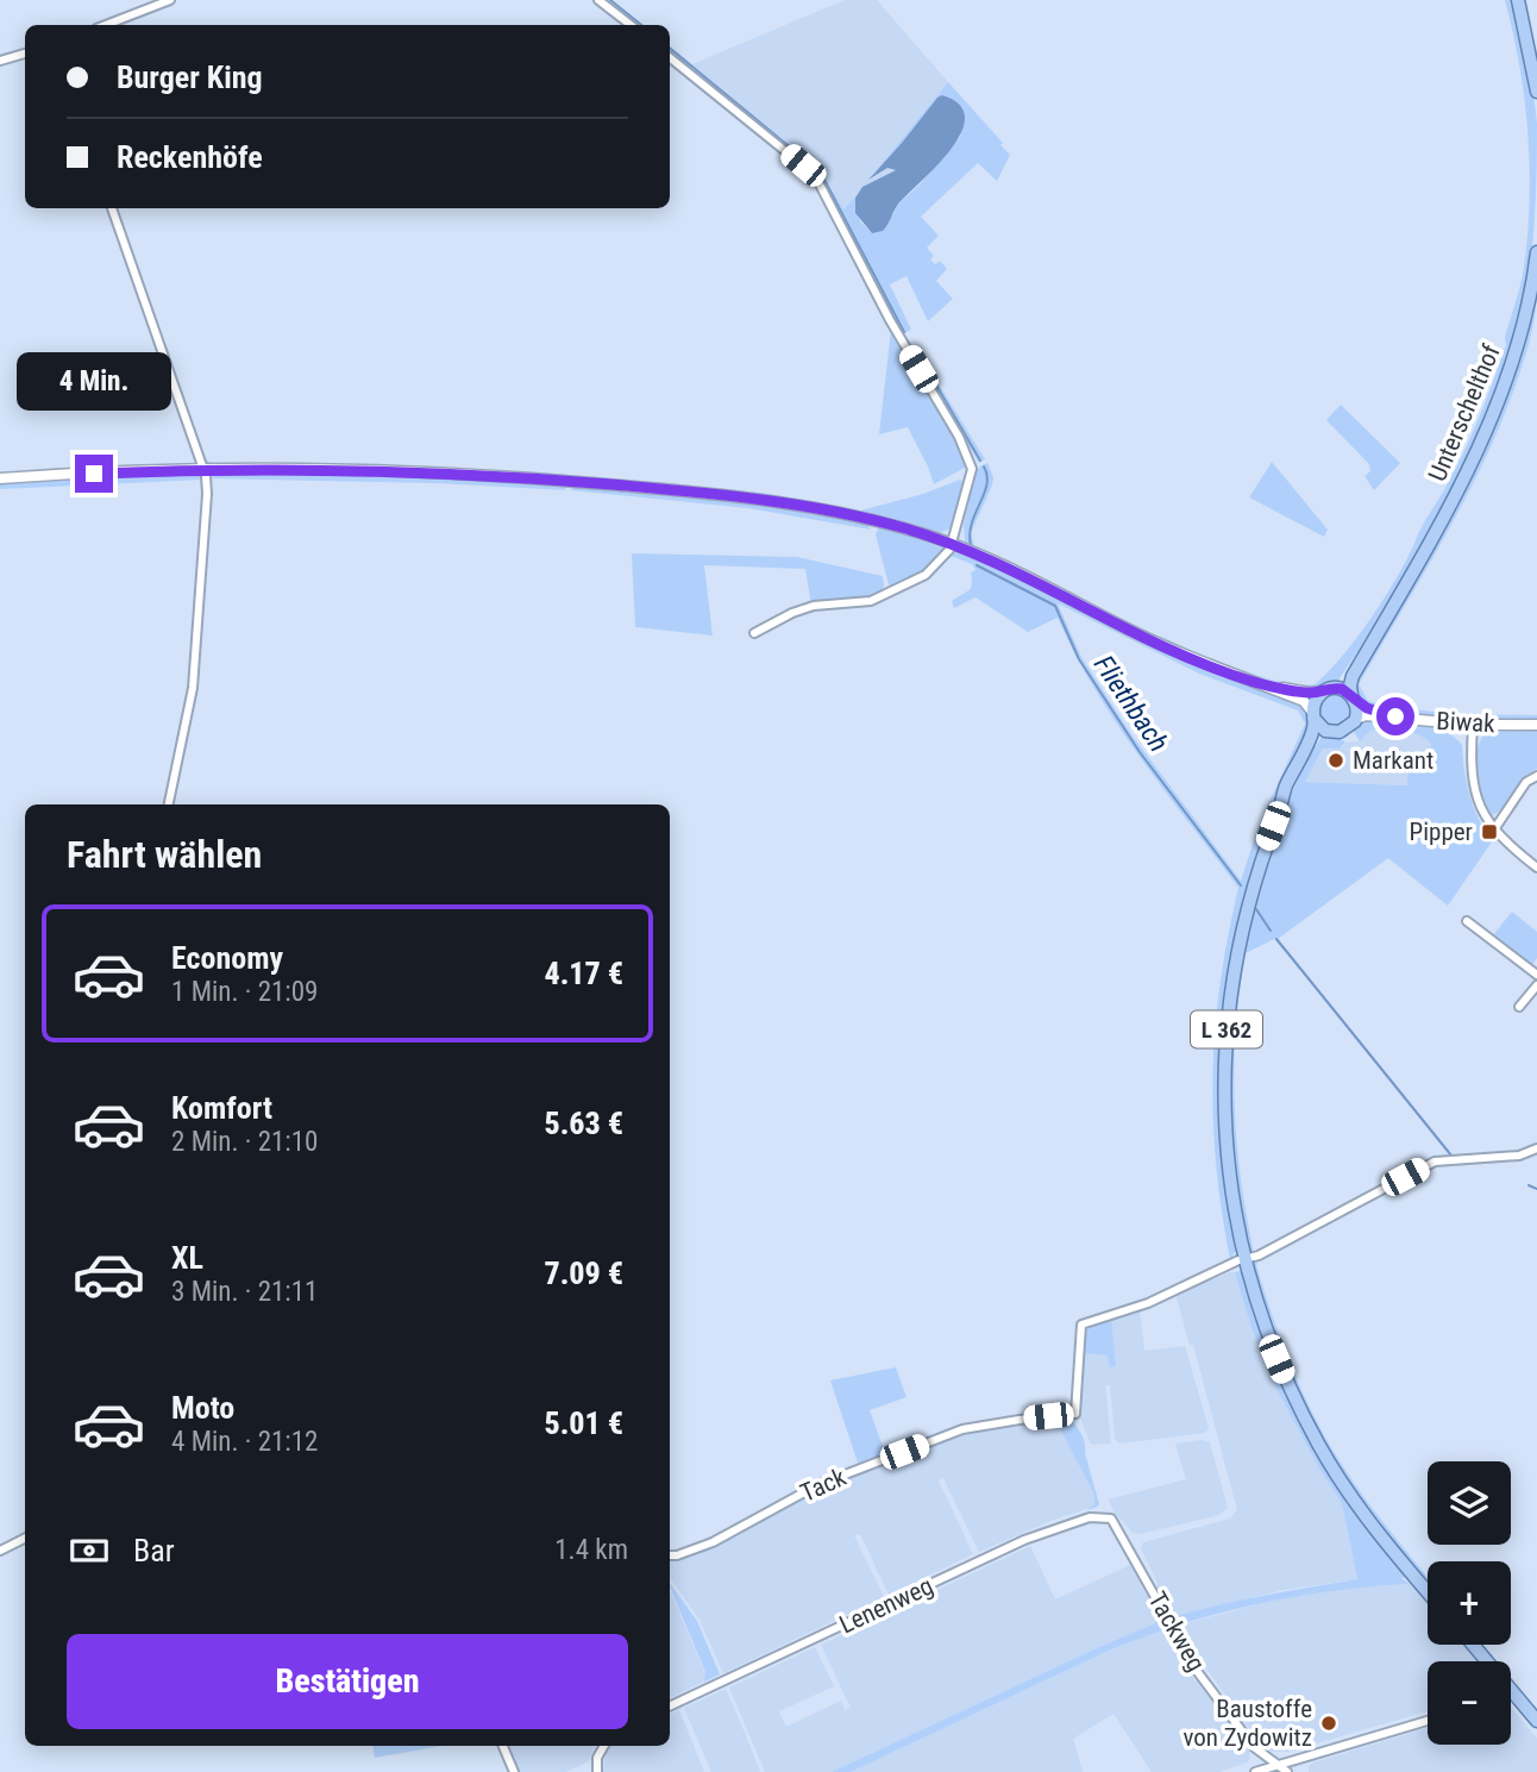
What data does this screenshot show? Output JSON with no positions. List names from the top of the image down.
{
  "streets": {
    "main road": ["Unterschelthof", "L 362"],
    "street": [
      "Biwak",
      "Tack",
      "Lenenweg",
      "Tackweg"
    ]
  },
  "crossings": [
    ["Unterschelthof", "Biwak"],
    ["Unterschelthof", "L 362"],
    ["Biwak", "L 362"],
    ["L 362", "Tack"],
    ["Lenenweg", "Tackweg"]
  ],
  "water": ["Fliethbach"],
  "places": {
    "other": ["Markant", "Baustoffe von Zydowitz"],
    "transit": ["Pipper"]
  },
  "page": {
    "banner": ["Burger King", "Reckenhöfe"],
    "bubble": "4 Min.",
    "heading": "Fahrt wählen",
    "list": [
      {
        "name": "Economy",
        "note": "1 Min. · 21:09",
        "value": "4.17 €"
      },
      {
        "name": "Komfort",
        "note": "2 Min. · 21:10",
        "value": "5.63 €"
      },
      {
        "name": "XL",
        "note": "3 Min. · 21:11",
        "value": "7.09 €"
      },
      {
        "name": "Moto",
        "note": "4 Min. · 21:12",
        "value": "5.01 €"
      }
    ],
    "map_buttons": ["+", "−"],
    "pay": ["Bar", "1.4 km"],
    "buttons": "Bestätigen"
  }
}
